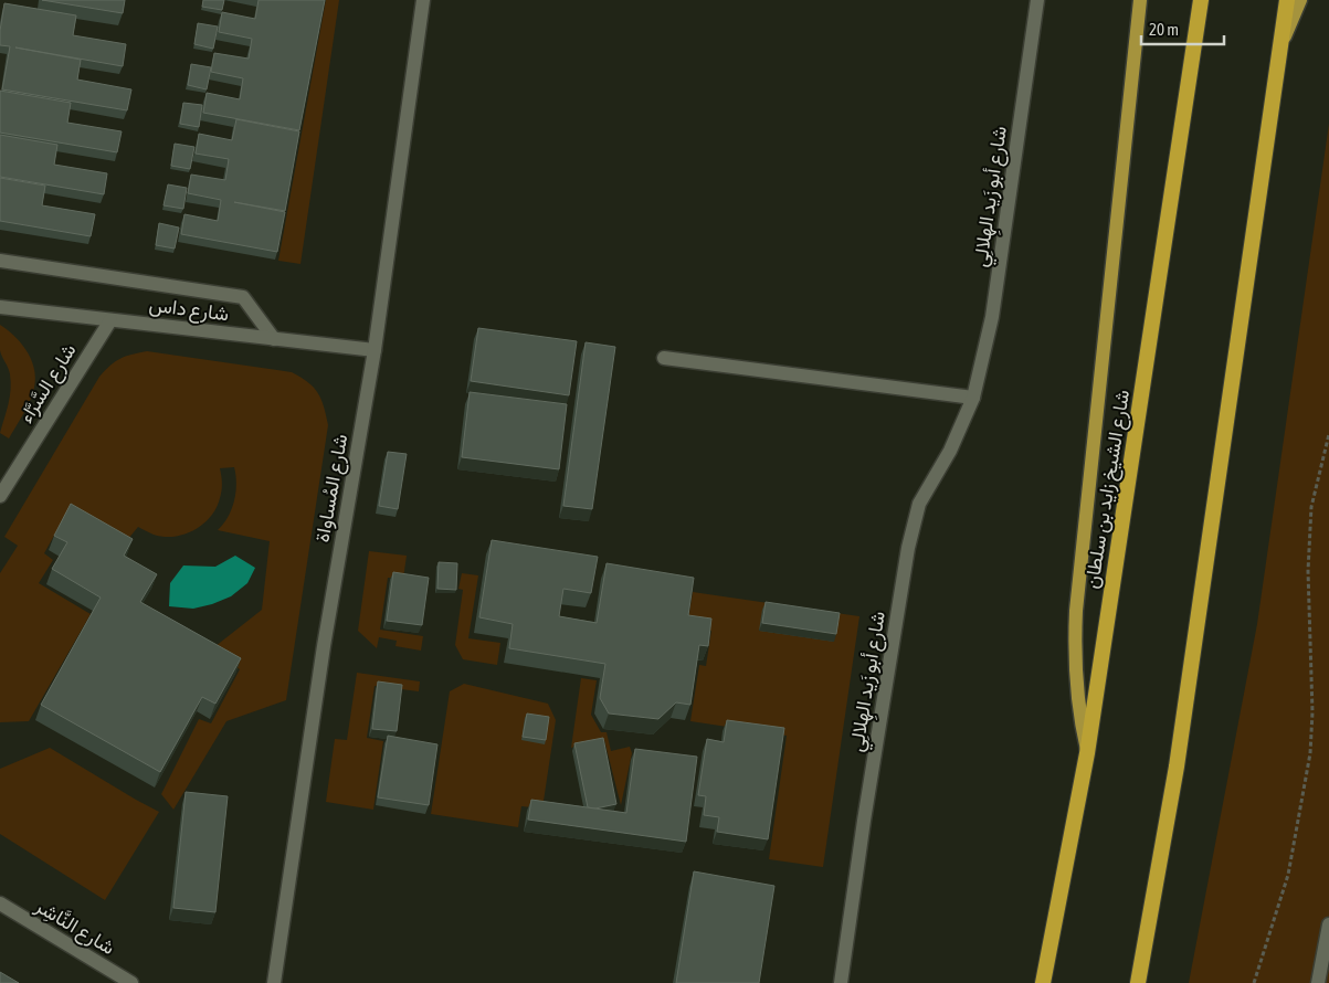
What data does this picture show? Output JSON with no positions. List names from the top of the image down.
{
  "streets": {
    "highway": ["شارع الشيخ زايد بن سلطان"],
    "street": [
      "شارع أبو زَيد الهِلالِي",
      "شارع داس",
      "شارع السَّرَّاء",
      "شارع المُساواة",
      "شارع النَّاشِر"
    ]
  },
  "crossings": [
    ["شارع داس", "شارع السَّرَّاء"],
    ["شارع داس", "شارع المُساواة"]
  ],
  "scale_bar": "20 m"
}
